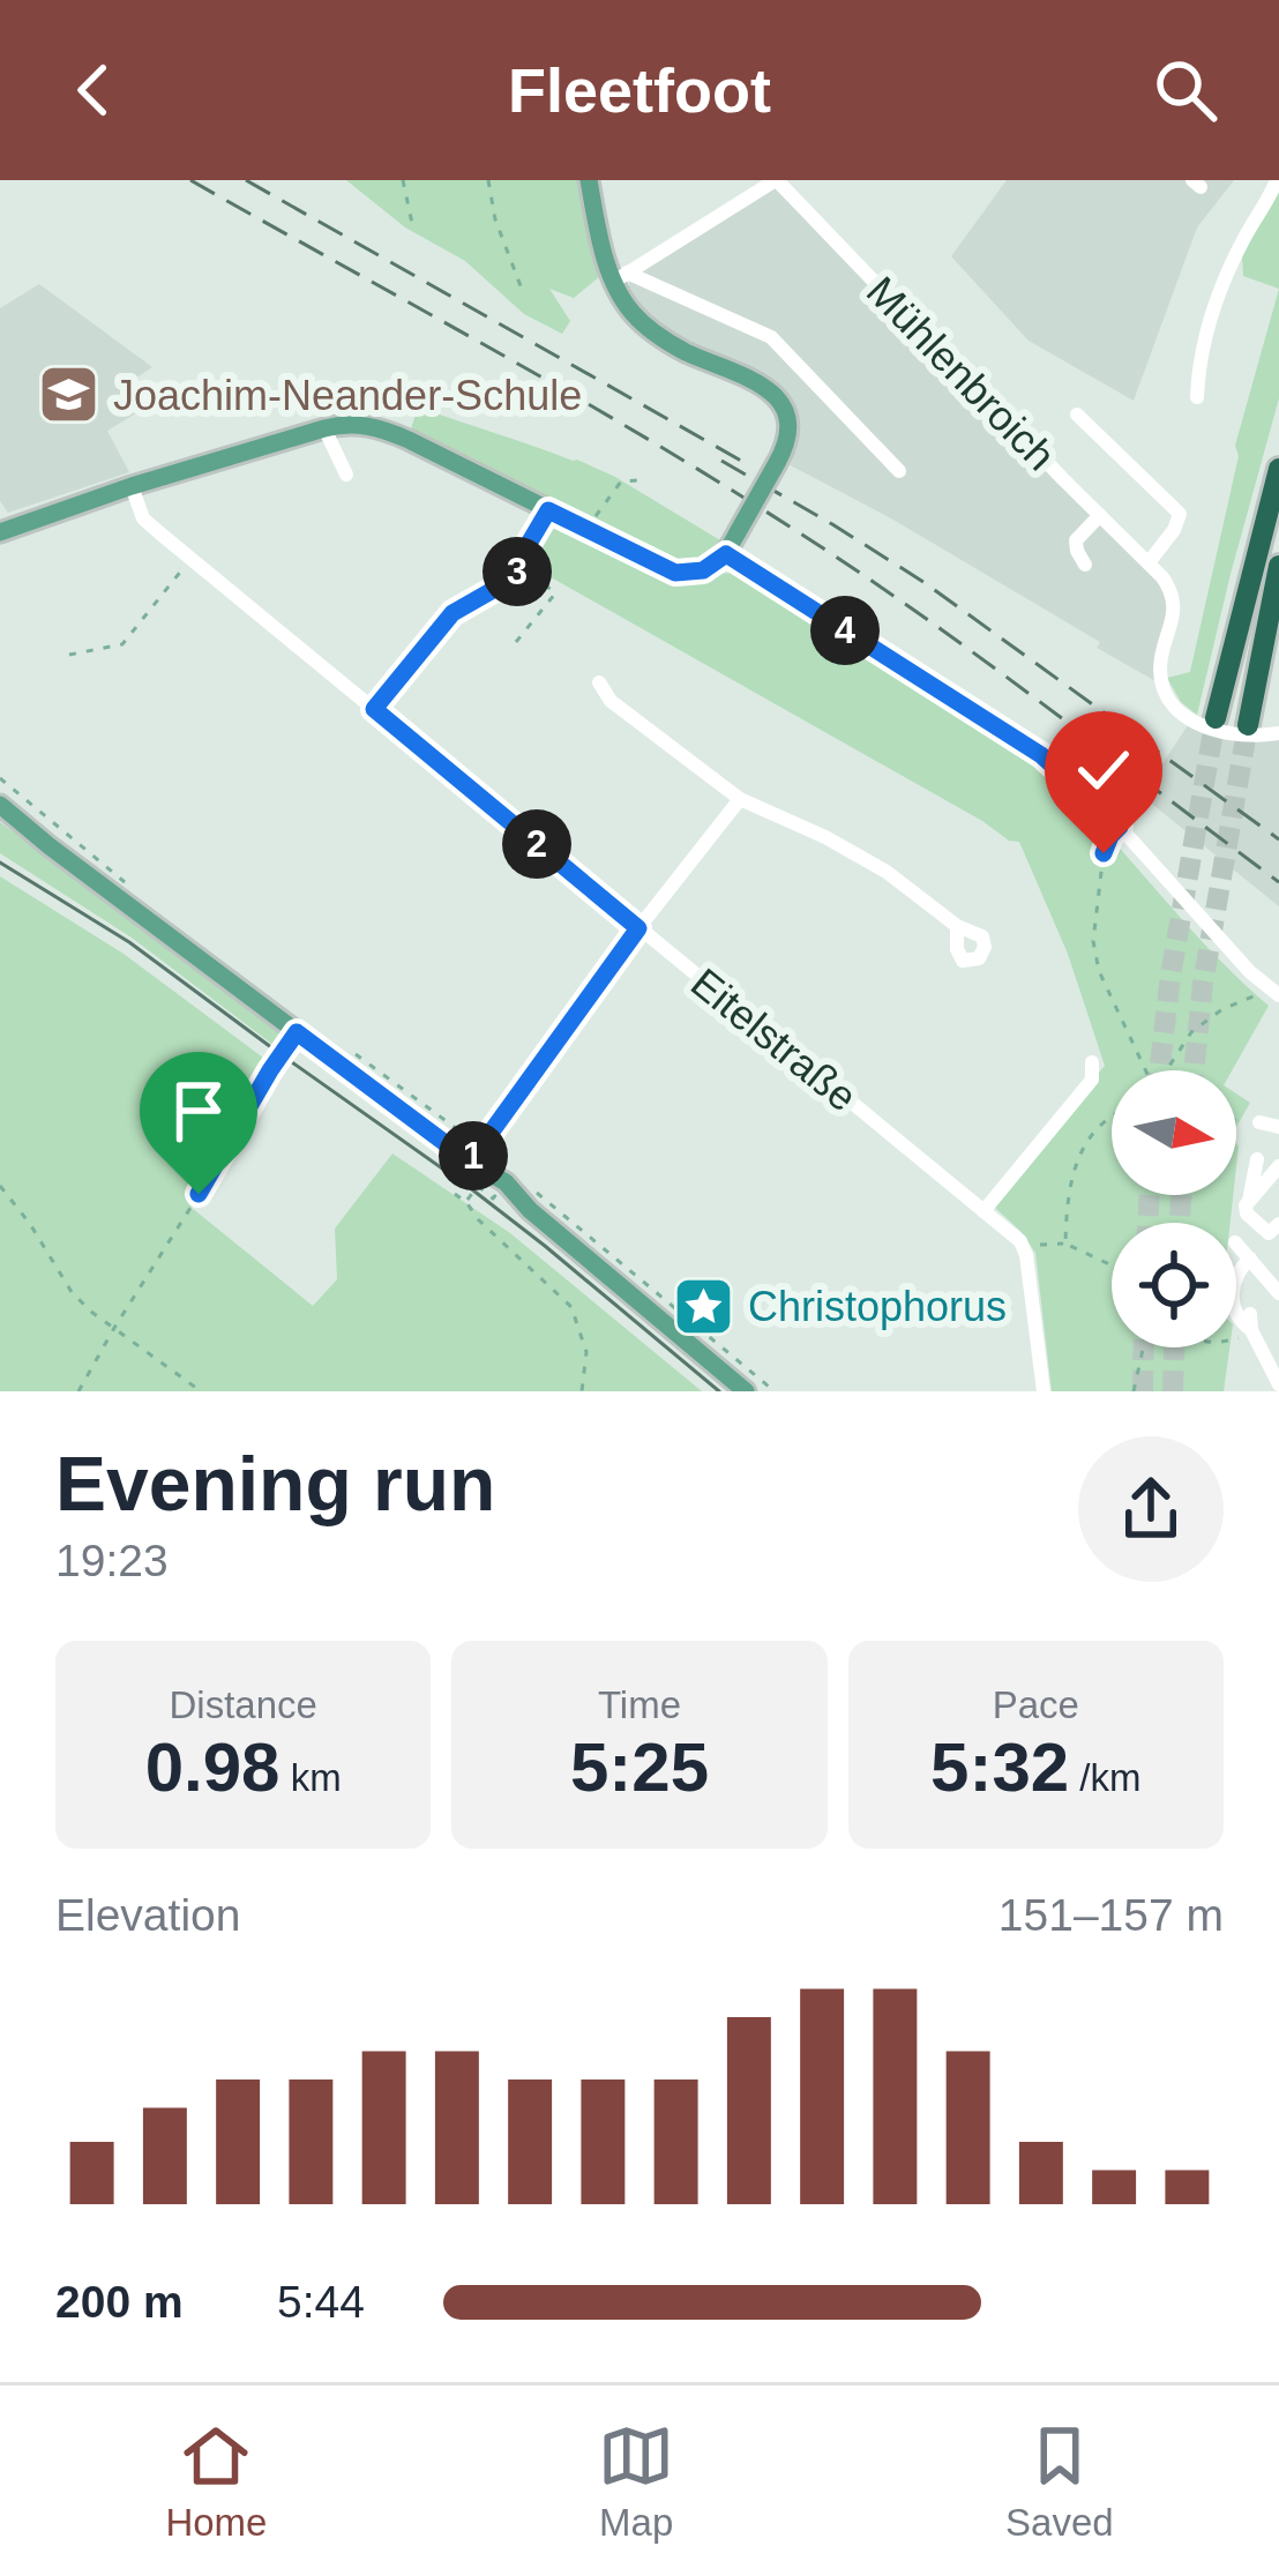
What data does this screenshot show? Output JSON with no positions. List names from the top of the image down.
{
  "streets": {
    "street": ["Mühlenbroich", "Eitelstraße"]
  },
  "places": {
    "school or university": ["Joachim-Neander-Schule"],
    "place": ["Christophorus"]
  },
  "north": "right",
  "page": {
    "header": "Fleetfoot",
    "pins": [
      "3",
      "4",
      "2",
      "1"
    ],
    "heading": ["Evening run", "19:23"],
    "stats": [
      ["Distance", "0.98 km"],
      ["Time", "5:25"],
      ["Pace", "5:32 /km"]
    ],
    "chart": ["Elevation", "151–157 m"],
    "list": [
      {
        "name": "200 m",
        "note": "5:44"
      }
    ],
    "tabs": ["Home", "Map", "Saved"]
  }
}
